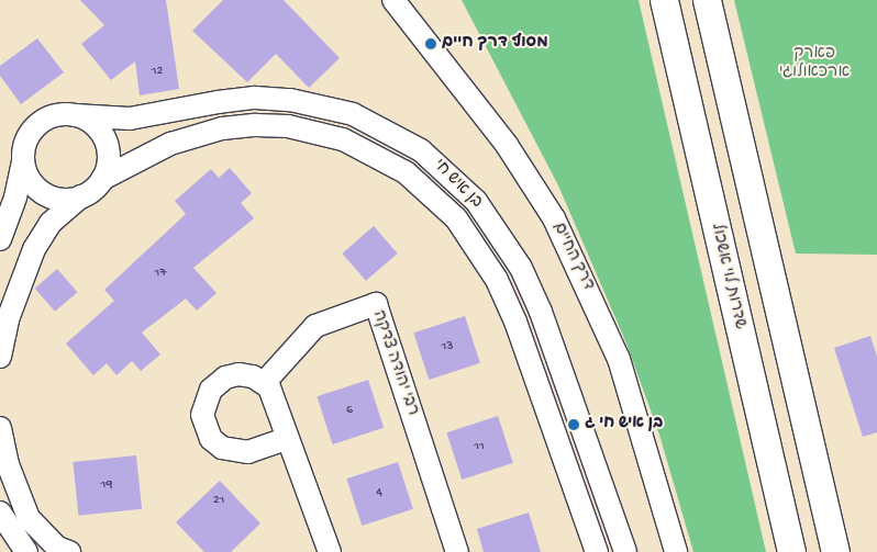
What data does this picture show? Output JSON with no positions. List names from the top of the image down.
{
  "streets": {
    "main road": ["שדרות לוי אשכול"],
    "street": ["בן איש חי", "דרך החיים", "רבי יהודה צדקה"]
  },
  "parks": ["פארק ארכאולוגי"],
  "places": ["מסוף דרך חיים", "בן איש חי ג"],
  "house_numbers": [
    "12",
    "17",
    "13",
    "6",
    "11",
    "19",
    "4",
    "21"
  ]
}
